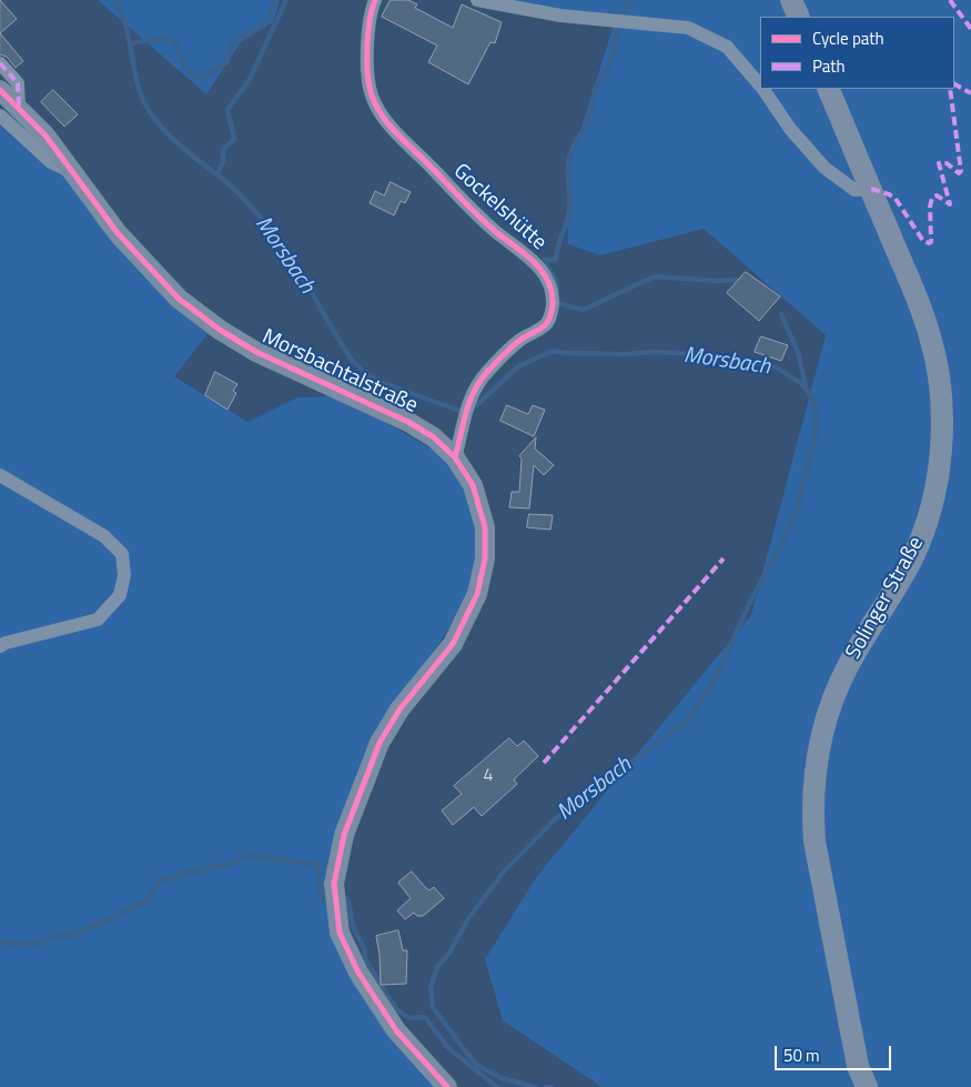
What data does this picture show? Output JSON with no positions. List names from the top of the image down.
{
  "streets": {
    "main road": ["Morsbachtalstraße", "Solinger Straße"],
    "street": ["Gockelshütte"]
  },
  "crossings": [
    ["Gockelshütte", "Morsbachtalstraße"]
  ],
  "water": ["Morsbach"],
  "house_numbers": ["4"],
  "legend": ["Cycle path", "Path"],
  "scale_bar": "50 m"
}
